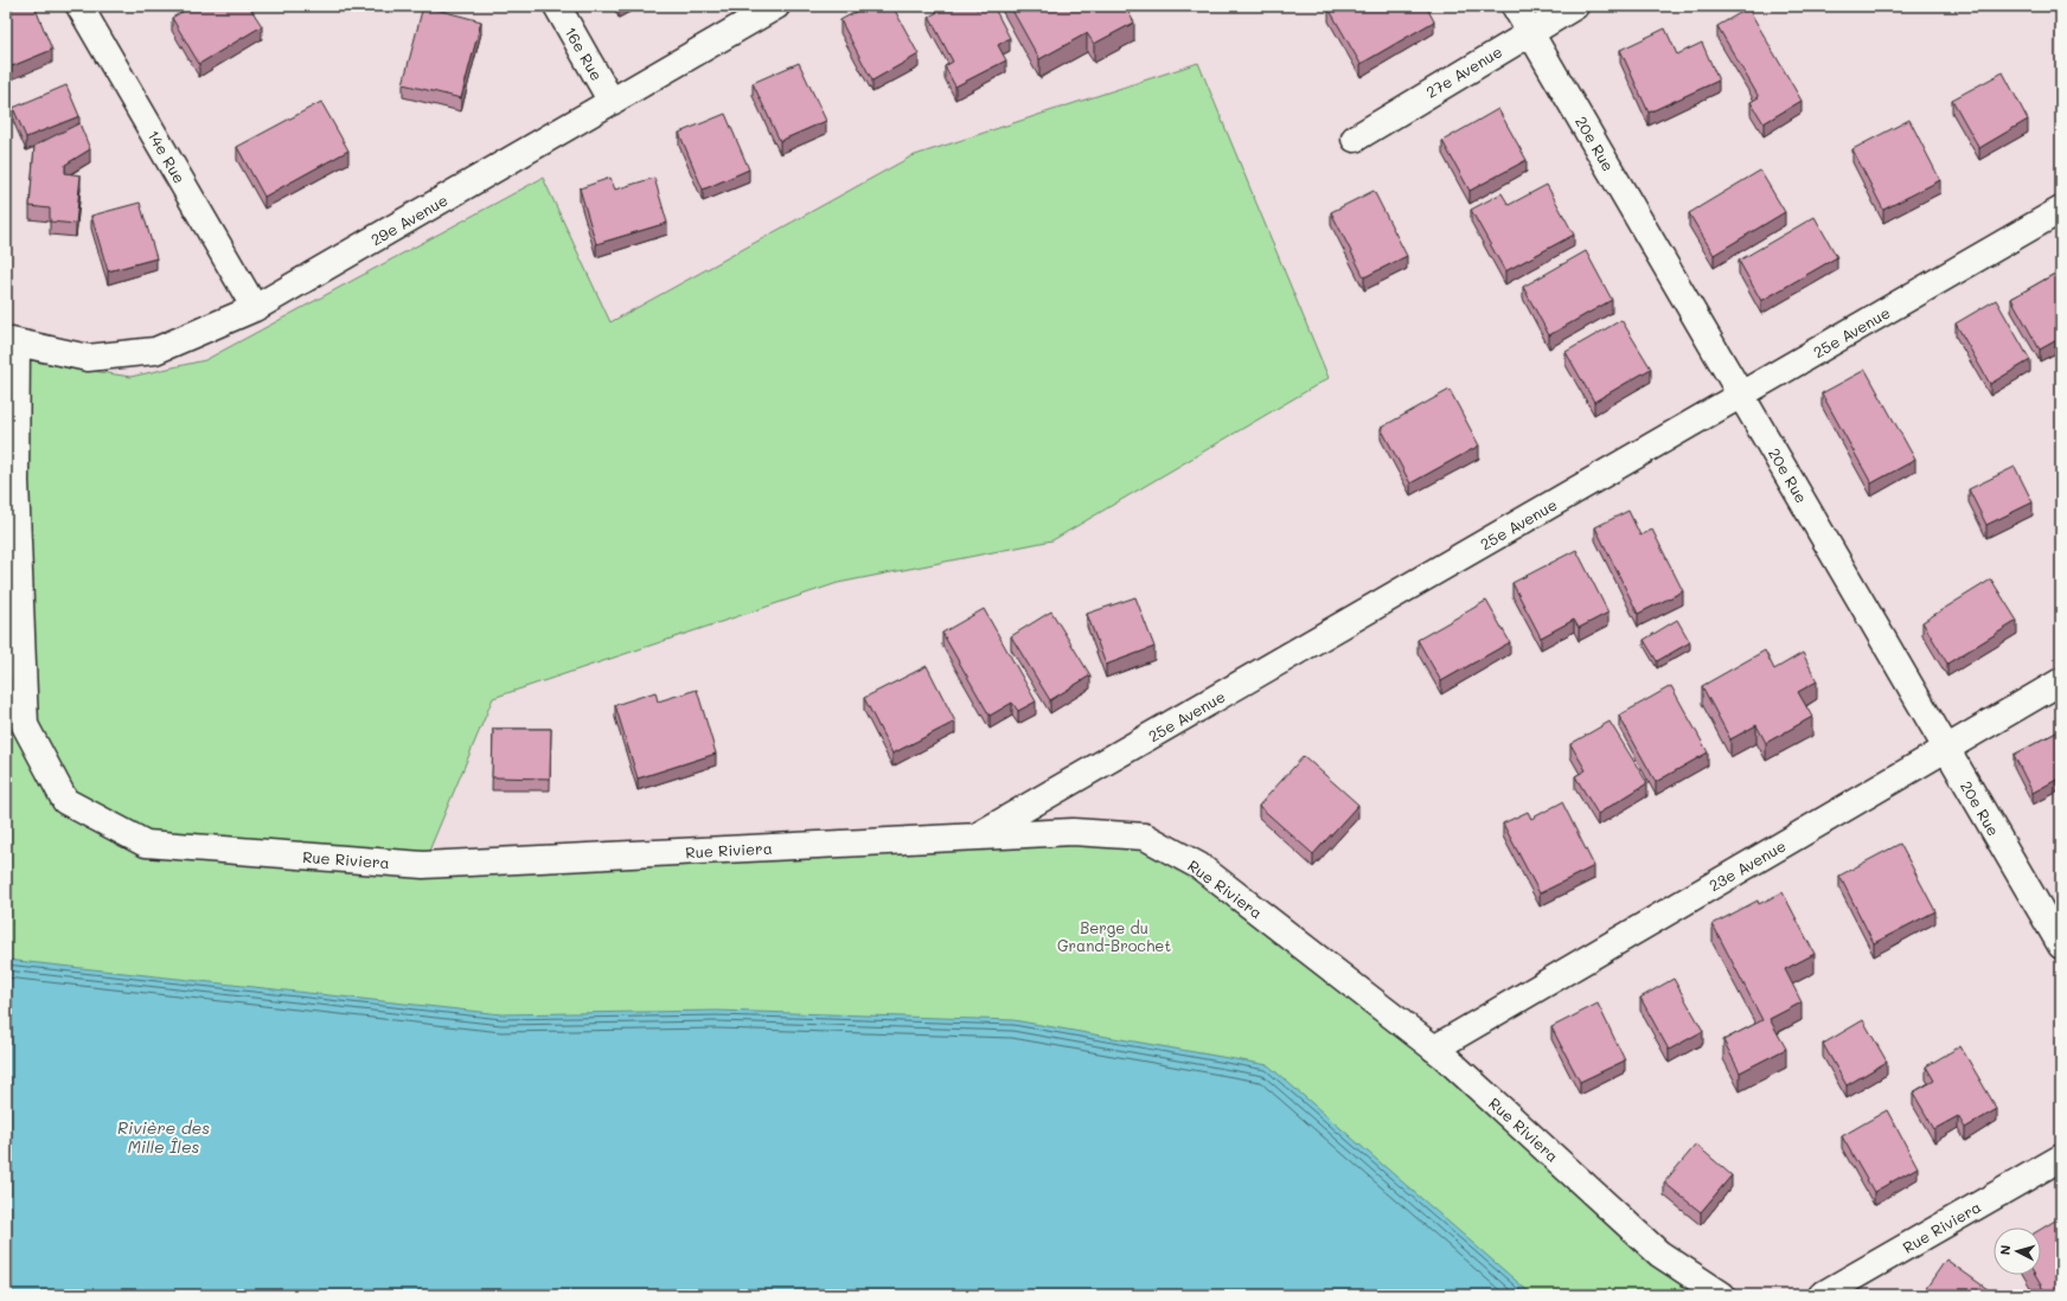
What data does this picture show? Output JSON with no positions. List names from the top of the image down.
{
  "streets": {
    "street": [
      "16e Rue",
      "27e Avenue",
      "20e Rue",
      "14e Rue",
      "29e Avenue",
      "25e Avenue",
      "Rue Riviera",
      "23e Avenue"
    ]
  },
  "crossings": [
    ["16e Rue", "29e Avenue"],
    ["27e Avenue", "20e Rue"],
    ["20e Rue", "25e Avenue"],
    ["20e Rue", "23e Avenue"],
    ["14e Rue", "29e Avenue"],
    ["29e Avenue", "Rue Riviera"],
    ["25e Avenue", "Rue Riviera"],
    ["Rue Riviera", "23e Avenue"]
  ],
  "water": ["Rivière des Mille Îles"],
  "parks": ["Berge du Grand-Brochet"],
  "north": "left"
}
